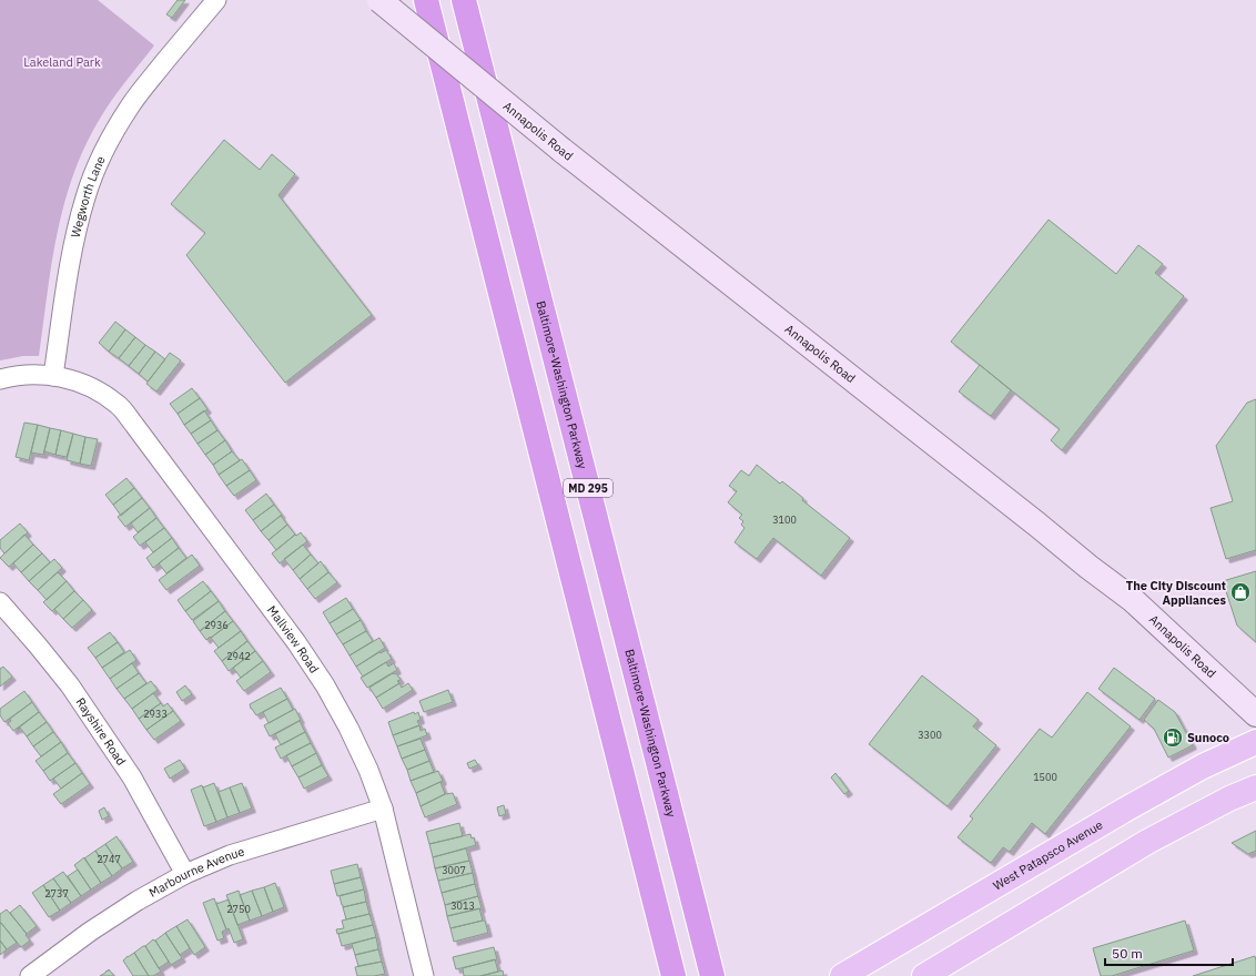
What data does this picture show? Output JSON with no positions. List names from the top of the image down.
{
  "streets": {
    "highway": ["Baltimore-Washington Parkway", "MD 295"],
    "main road": ["Annapolis Road", "West Patapsco Avenue"],
    "street": [
      "Wegworth Lane",
      "Mallview Road",
      "Rayshire Road",
      "Marbourne Avenue"
    ]
  },
  "crossings": [
    ["Wegworth Lane", "Mallview Road"],
    ["Mallview Road", "Marbourne Avenue"],
    ["Rayshire Road", "Marbourne Avenue"]
  ],
  "parks": ["Lakeland Park"],
  "places": {
    "shop": ["The City Discount Appliances"],
    "fuel station": ["Sunoco"]
  },
  "house_numbers": [
    "3100",
    "2936",
    "2942",
    "2933",
    "3300",
    "1500",
    "2747",
    "3007",
    "2737",
    "3013",
    "2750"
  ],
  "scale_bar": "50 m"
}
